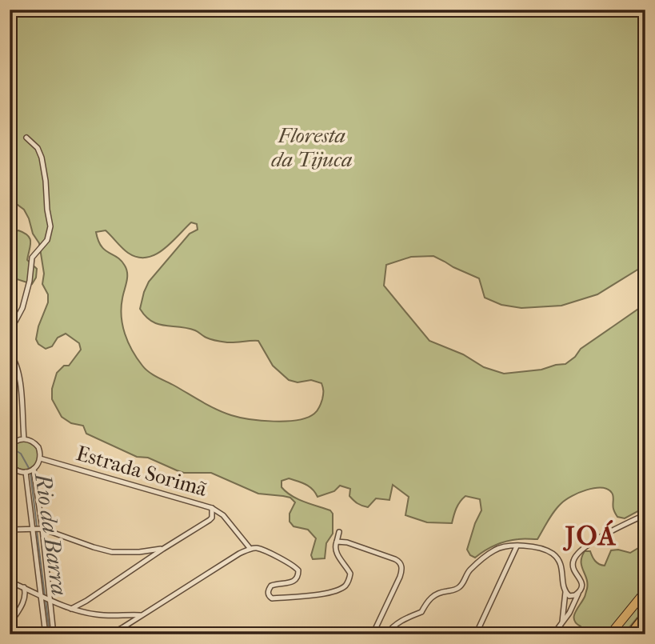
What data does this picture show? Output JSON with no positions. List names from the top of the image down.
{
  "streets": {
    "street": ["Estrada Sorimã"]
  },
  "districts": ["JOÁ"],
  "water": ["Rio da Barra"],
  "parks": ["Floresta da Tijuca"]
}
